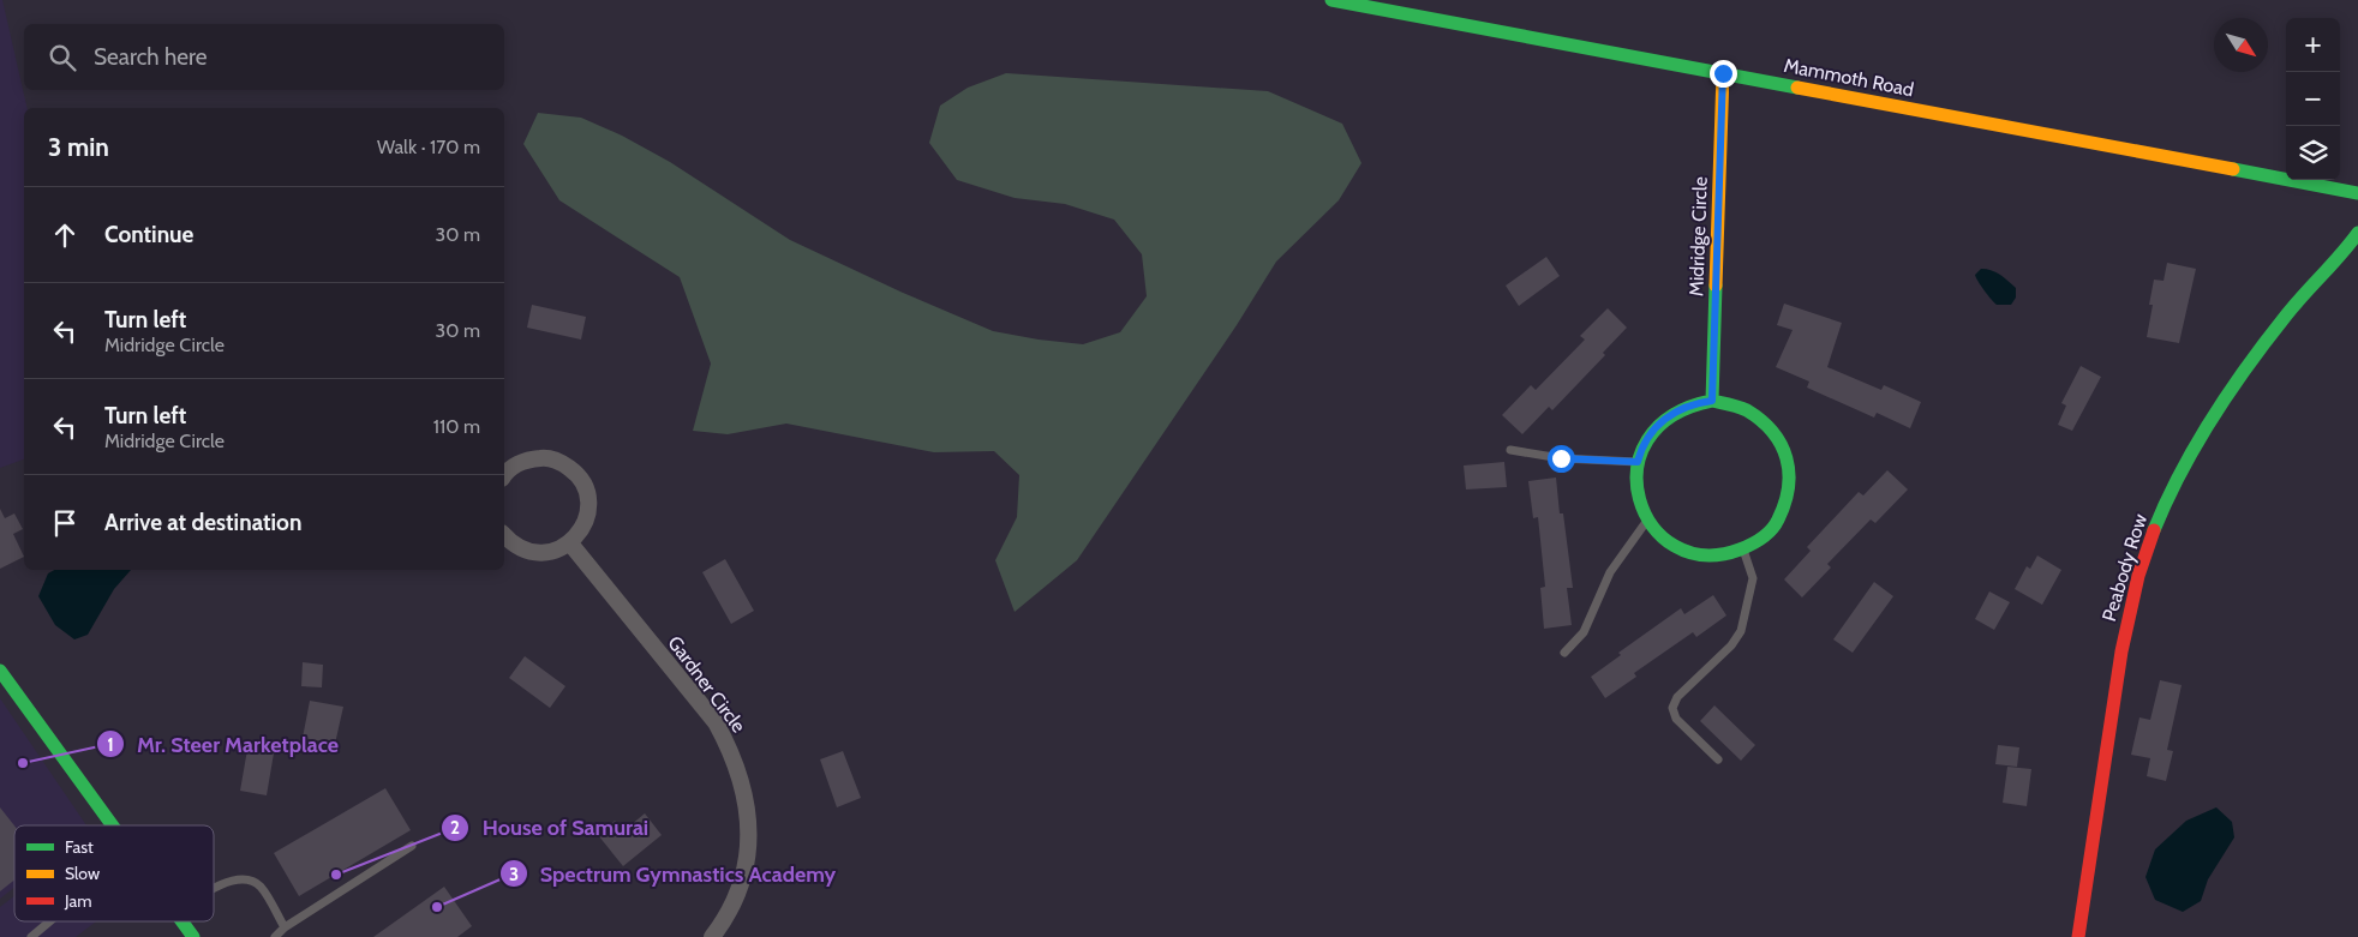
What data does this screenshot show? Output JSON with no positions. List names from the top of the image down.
{
  "streets": {
    "street": [
      "Mammoth Road",
      "Midridge Circle",
      "Peabody Row",
      "Gardner Circle"
    ]
  },
  "crossings": [
    ["Mammoth Road", "Midridge Circle"]
  ],
  "places": ["Mr. Steer Marketplace", "House of Samurai", "Spectrum Gymnastics Academy"],
  "legend": ["Fast", "Slow", "Jam"],
  "north": "bottom right",
  "page": {
    "map_buttons": ["+", "−"],
    "search": "Search here",
    "heading": ["3 min", "Walk · 170 m"],
    "list": [
      ["Continue", "30 m"],
      ["Turn left", "Midridge Circle", "30 m"],
      ["Turn left", "Midridge Circle", "110 m"],
      "Arrive at destination"
    ]
  }
}
